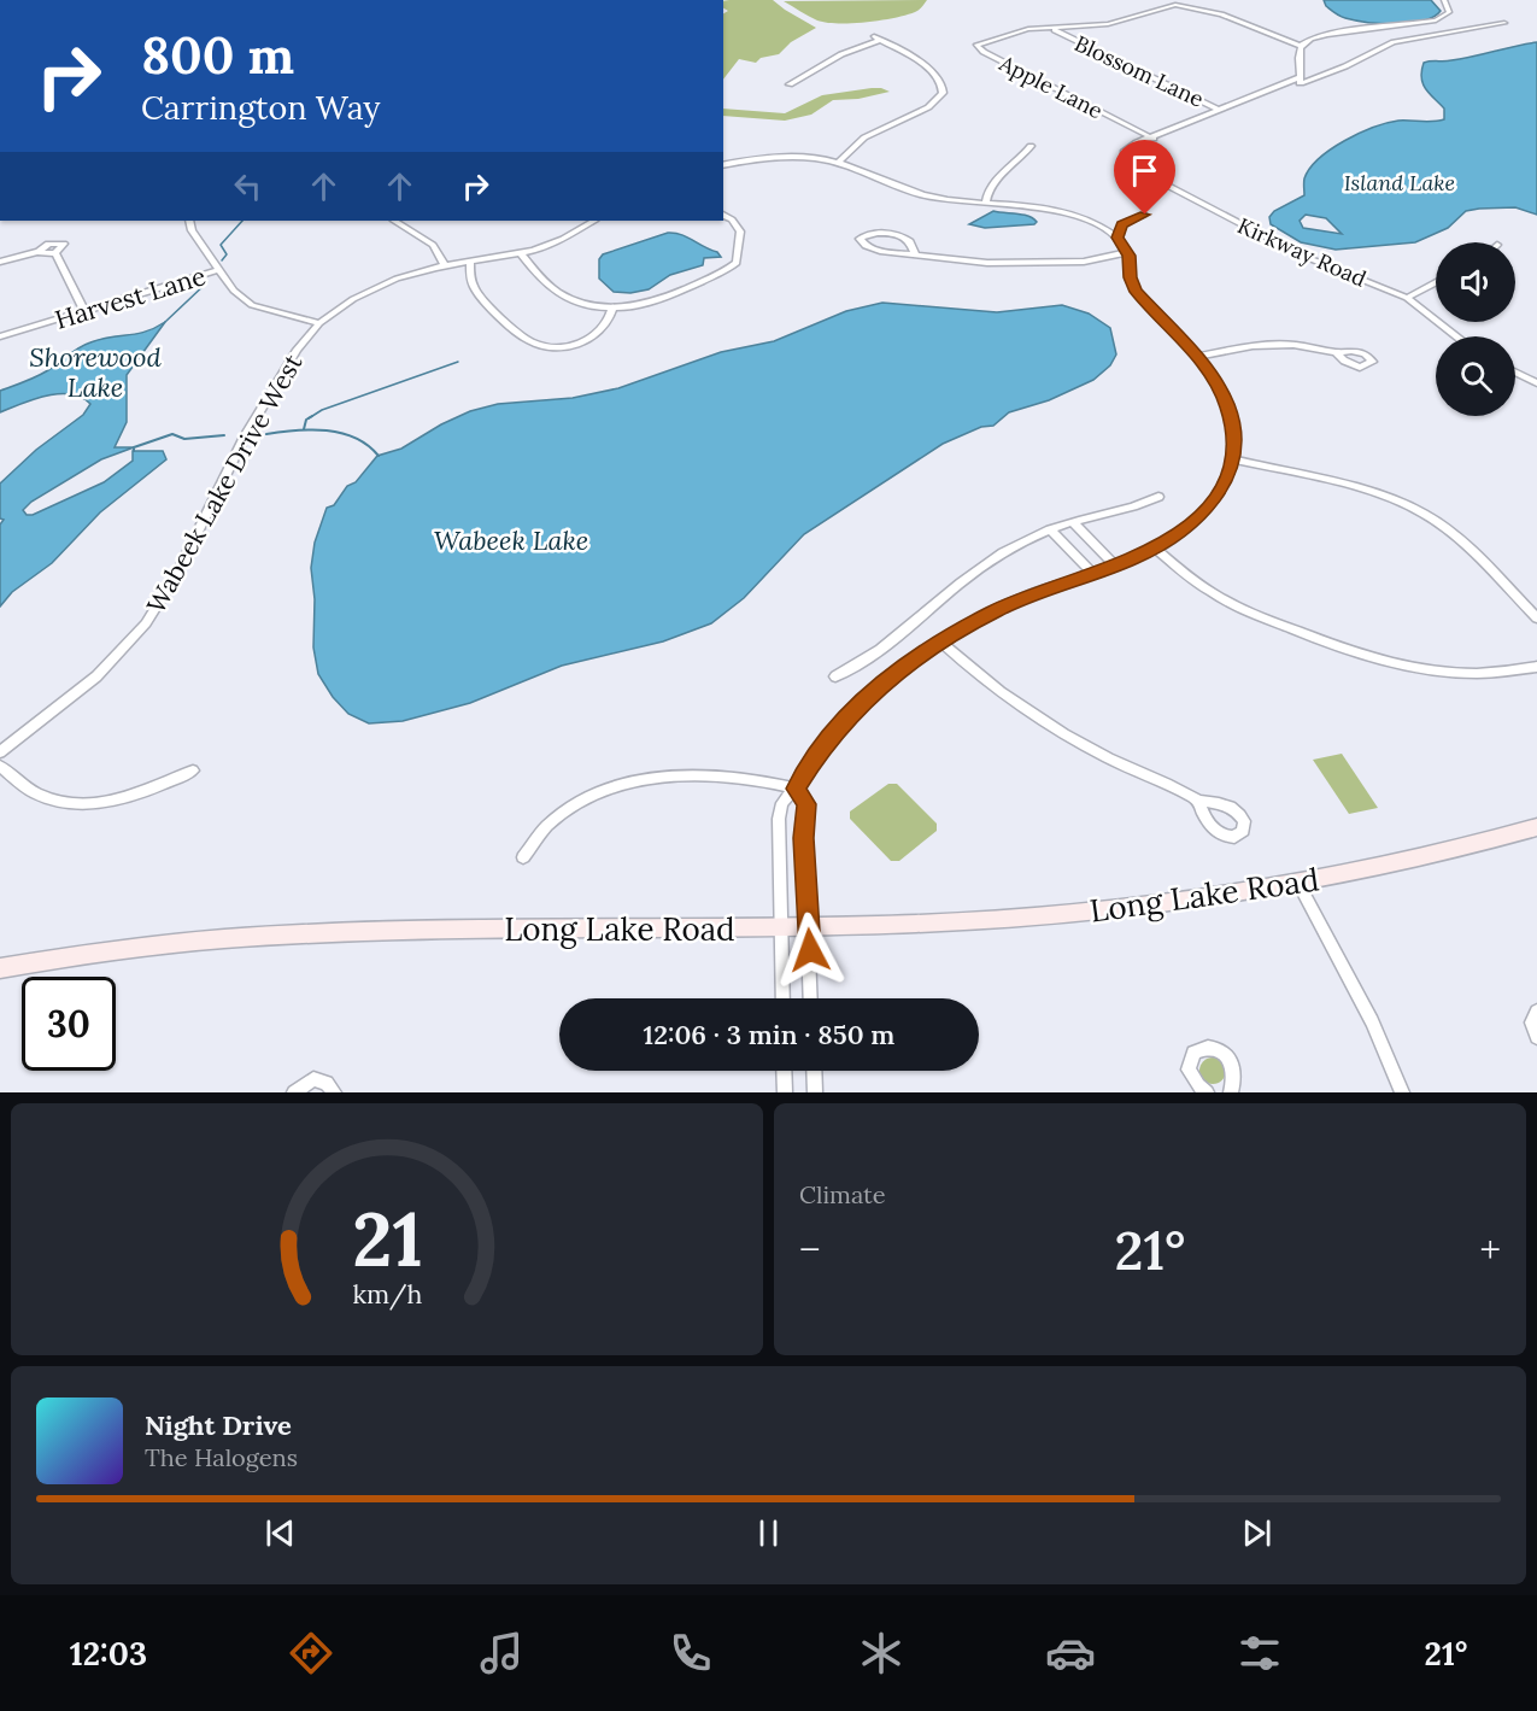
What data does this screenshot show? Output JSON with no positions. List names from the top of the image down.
{
  "streets": {
    "main road": ["Long Lake Road"],
    "street": [
      "Blossom Lane",
      "Apple Lane",
      "Kirkway Road",
      "Harvest Lane",
      "Wabeek Lake Drive West"
    ]
  },
  "crossings": [
    ["Blossom Lane", "Apple Lane"],
    ["Blossom Lane", "Kirkway Road"],
    ["Apple Lane", "Kirkway Road"]
  ],
  "water": ["Island Lake", "Shorewood Lake", "Wabeek Lake"],
  "page": {
    "turn": ["800 m", "Carrington Way"],
    "limit": "30",
    "trip": "12:06 · 3 min · 850 m",
    "tile": "Climate",
    "heat": ["−", "21°", "+"],
    "song": ["Night Drive", "The Halogens"],
    "tabs": ["12:03", "21°"],
    "gauge": ["21", "km/h"]
  }
}
